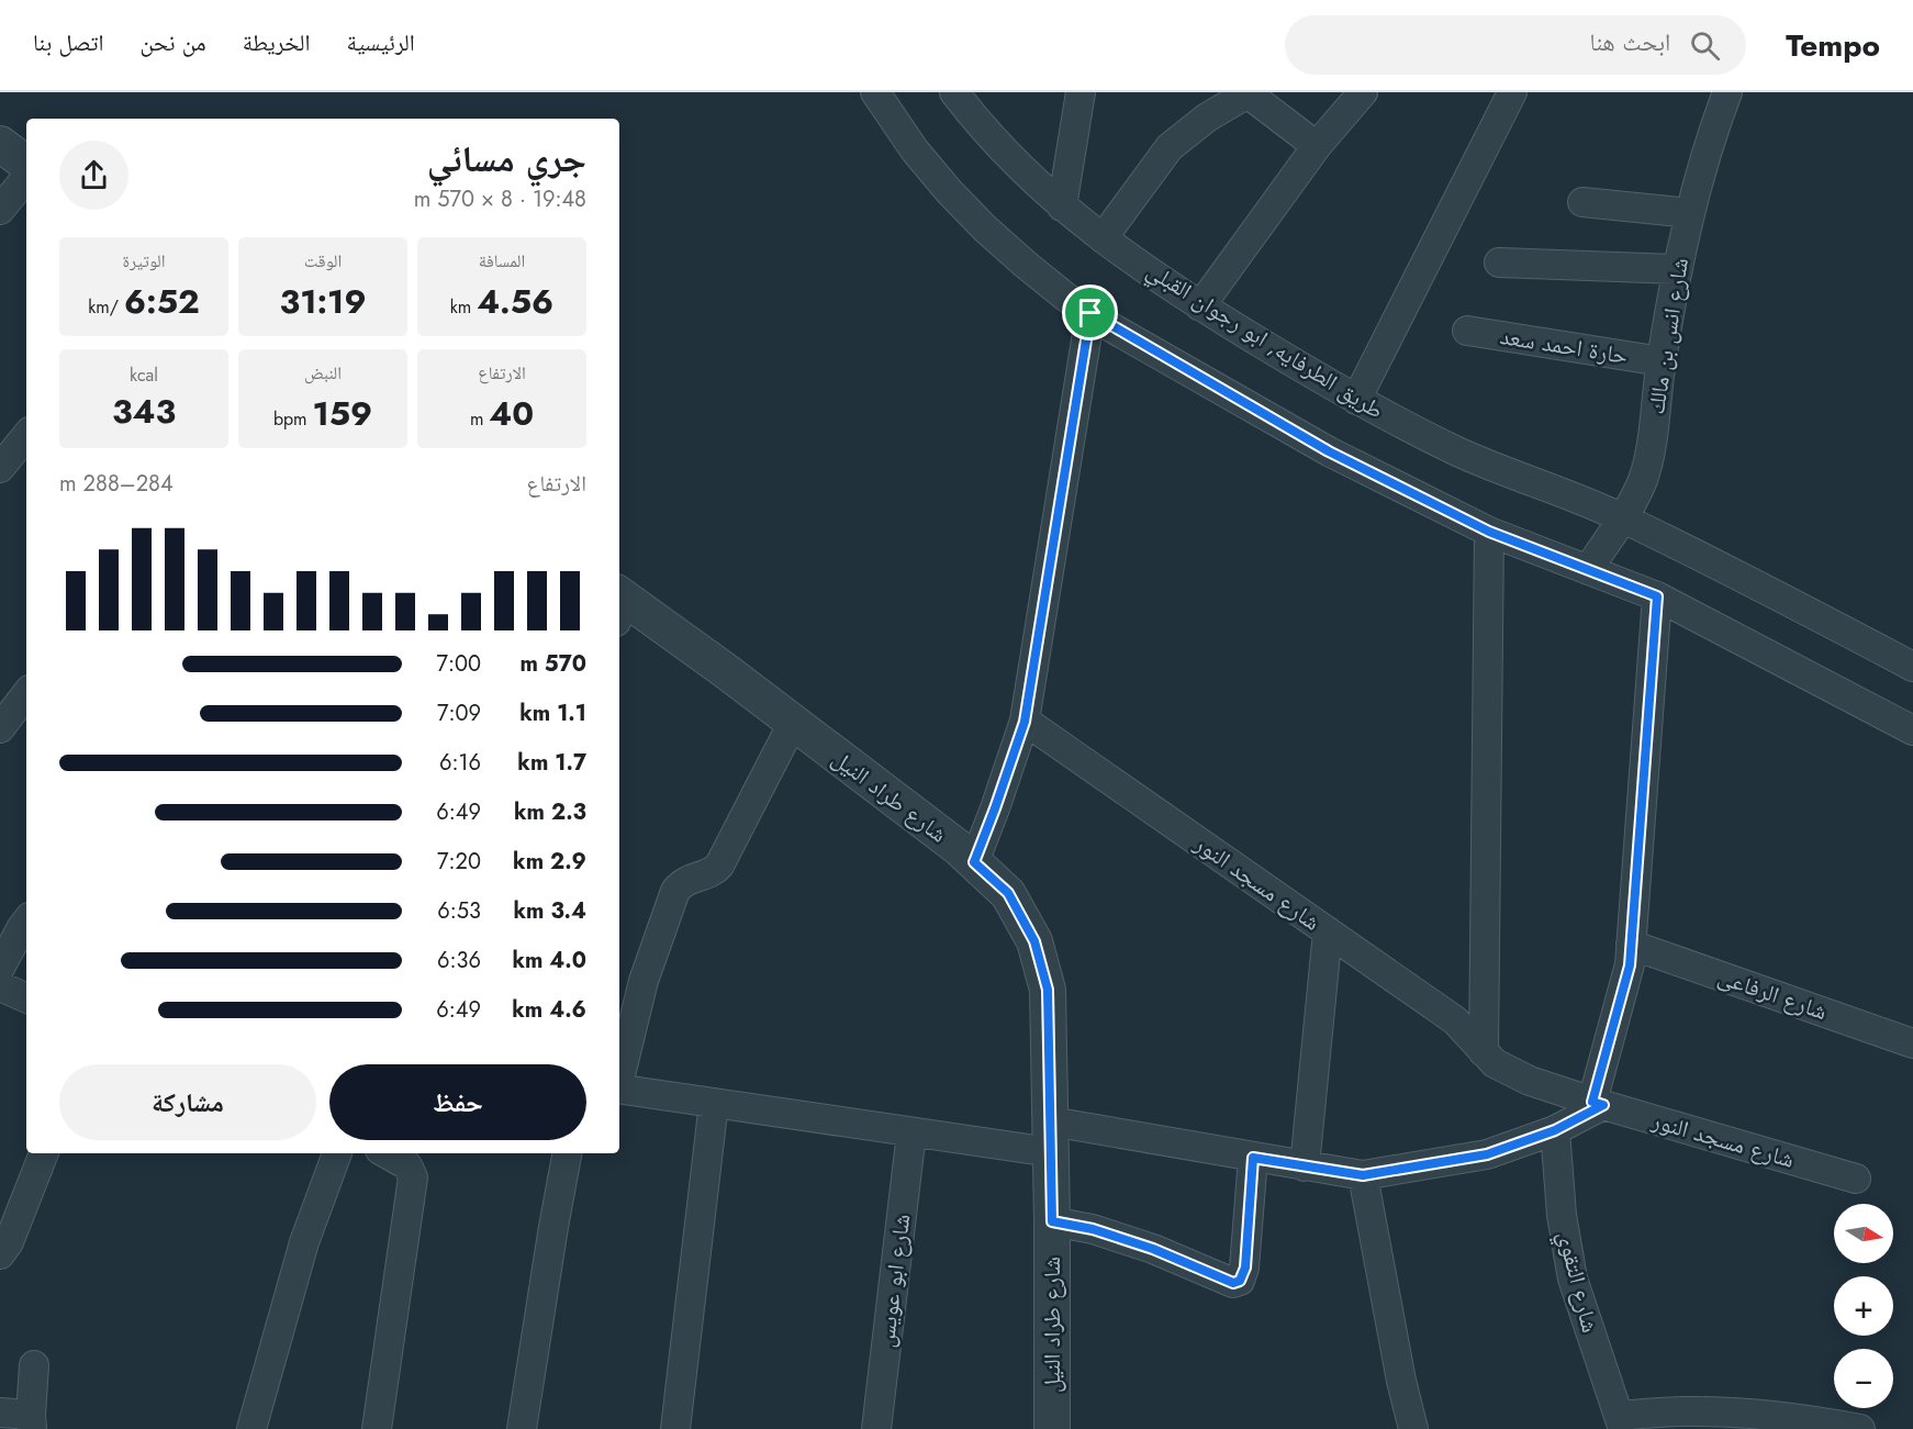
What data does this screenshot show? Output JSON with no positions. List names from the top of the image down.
{
  "streets": {
    "street": [
      "شارع انس بن مالك",
      "طريق الطرفايه, ابو رجوان القبلي",
      "حارة احمد سعد",
      "شارع طراد النيل",
      "شارع مسجد النور",
      "شارع الرفاعى",
      "شارع ابو عويس",
      "شارع التقوي"
    ]
  },
  "crossings": [
    ["شارع انس بن مالك", "طريق الطرفايه, ابو رجوان القبلي"],
    ["شارع انس بن مالك", "حارة احمد سعد"]
  ],
  "north": "right",
  "page": {
    "header": "Tempo",
    "search": "ابحث هنا",
    "nav": [
      "الرئيسية",
      "الخريطة",
      "من نحن",
      "اتصل بنا"
    ],
    "heading": ["جري مسائي", "19:48 · 8 × 570 m"],
    "stats": [
      ["المسافة", "4.56 km"],
      ["الوقت", "31:19"],
      ["الوتيرة", "6:52 /km"],
      ["الارتفاع", "40 m"],
      ["النبض", "159 bpm"],
      ["kcal", "343"]
    ],
    "chart": ["الارتفاع", "284–288 m"],
    "list": [
      {
        "name": "570 m",
        "note": "7:00"
      },
      {
        "name": "1.1 km",
        "note": "7:09"
      },
      {
        "name": "1.7 km",
        "note": "6:16"
      },
      {
        "name": "2.3 km",
        "note": "6:49"
      },
      {
        "name": "2.9 km",
        "note": "7:20"
      },
      {
        "name": "3.4 km",
        "note": "6:53"
      },
      {
        "name": "4.0 km",
        "note": "6:36"
      },
      {
        "name": "4.6 km",
        "note": "6:49"
      }
    ],
    "buttons": ["حفظ", "مشاركة"],
    "map_buttons": ["+", "−"]
  }
}
